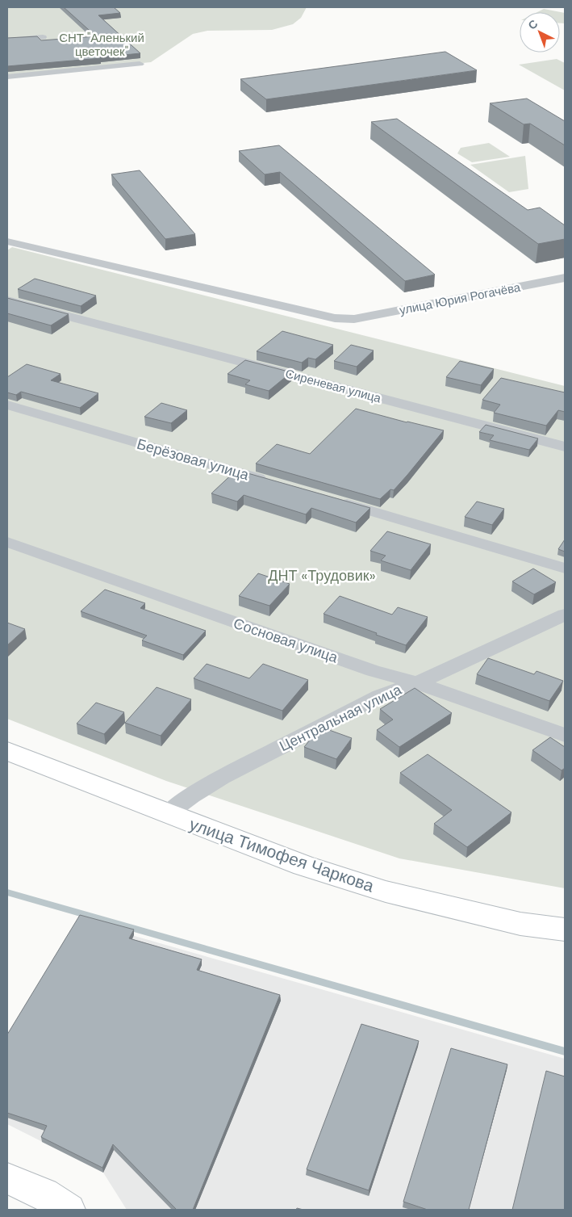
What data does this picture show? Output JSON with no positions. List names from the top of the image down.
{
  "streets": {
    "main road": ["улица Тимофея Чаркова"],
    "street": [
      "улица Юрия Рогачёва",
      "Сиреневая улица",
      "Берёзовая улица",
      "Сосновая улица",
      "Центральная улица"
    ]
  },
  "crossings": [
    ["Сосновая улица", "Центральная улица"],
    ["Центральная улица", "улица Тимофея Чаркова"]
  ],
  "parks": ["СНТ \"Аленький цветочек\"", "ДНТ «Трудовик»"],
  "north": "top left"
}
